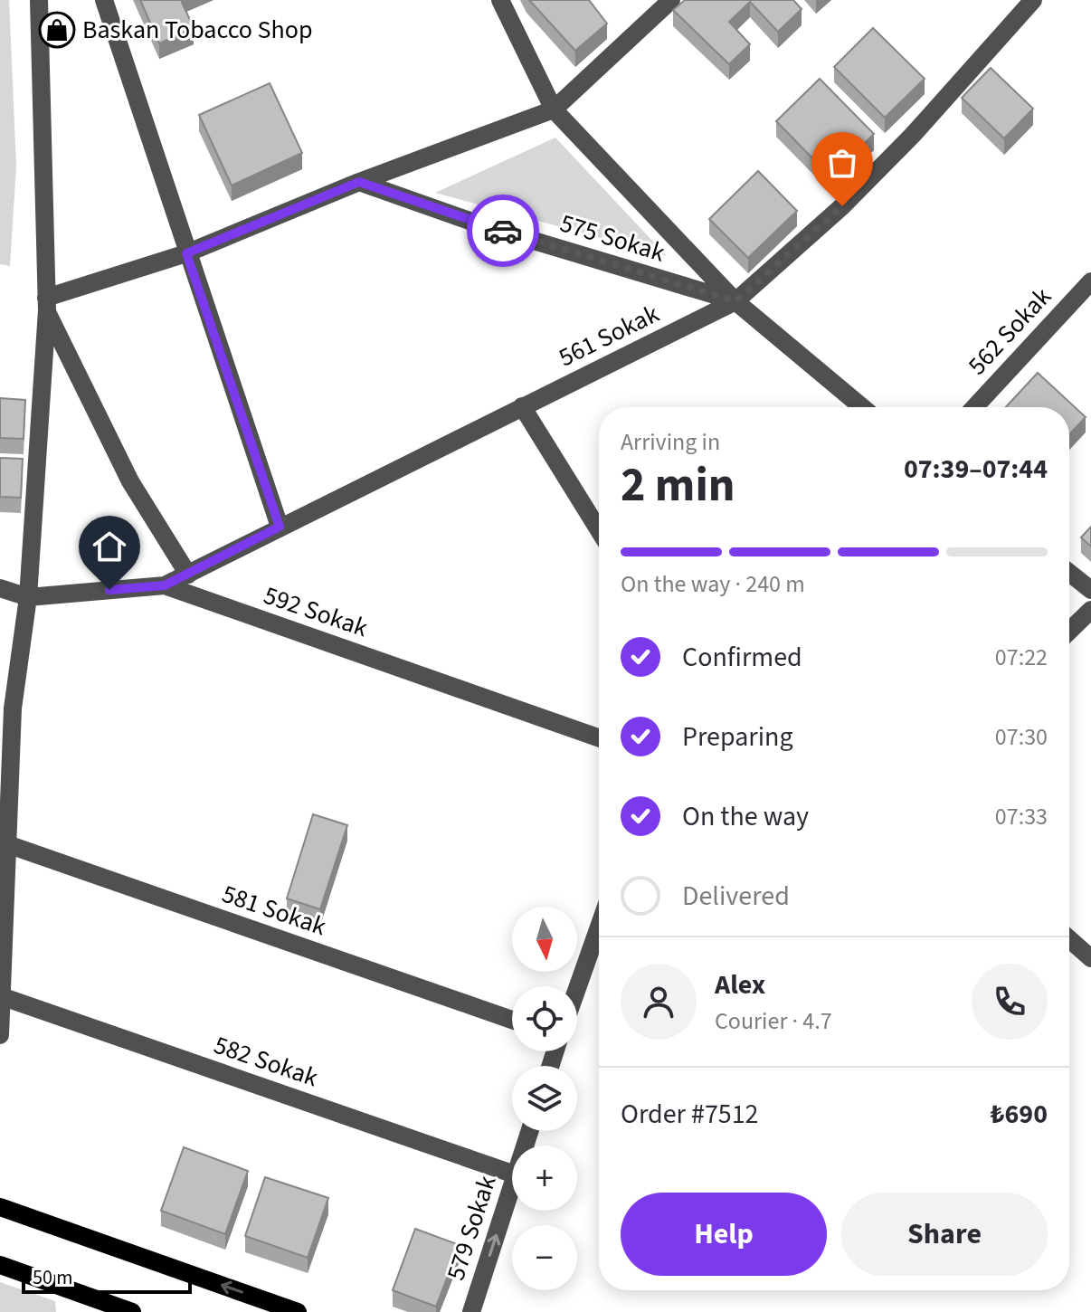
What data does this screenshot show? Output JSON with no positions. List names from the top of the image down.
{
  "streets": {
    "street": [
      "575 Sokak",
      "562 Sokak",
      "561 Sokak",
      "592 Sokak",
      "581 Sokak",
      "582 Sokak",
      "579 Sokak"
    ]
  },
  "crossings": [
    ["575 Sokak", "561 Sokak"],
    ["561 Sokak", "592 Sokak"]
  ],
  "one_way": ["579 Sokak"],
  "places": {
    "shop": ["Baskan Tobacco Shop"]
  },
  "scale_bar": "50 m",
  "north": "bottom",
  "page": {
    "heading": ["2 min", "Arriving in", "07:39–07:44"],
    "panel": [
      "Alex",
      "Courier · 4.7",
      "Order #7512",
      "₺690"
    ],
    "bar": "On the way · 240 m",
    "list": [
      ["Confirmed", "07:22"],
      ["Preparing", "07:30"],
      ["On the way", "07:33"],
      "Delivered"
    ],
    "map_buttons": ["+", "−"],
    "buttons": ["Help", "Share"],
    "scale": "50 m"
  }
}
